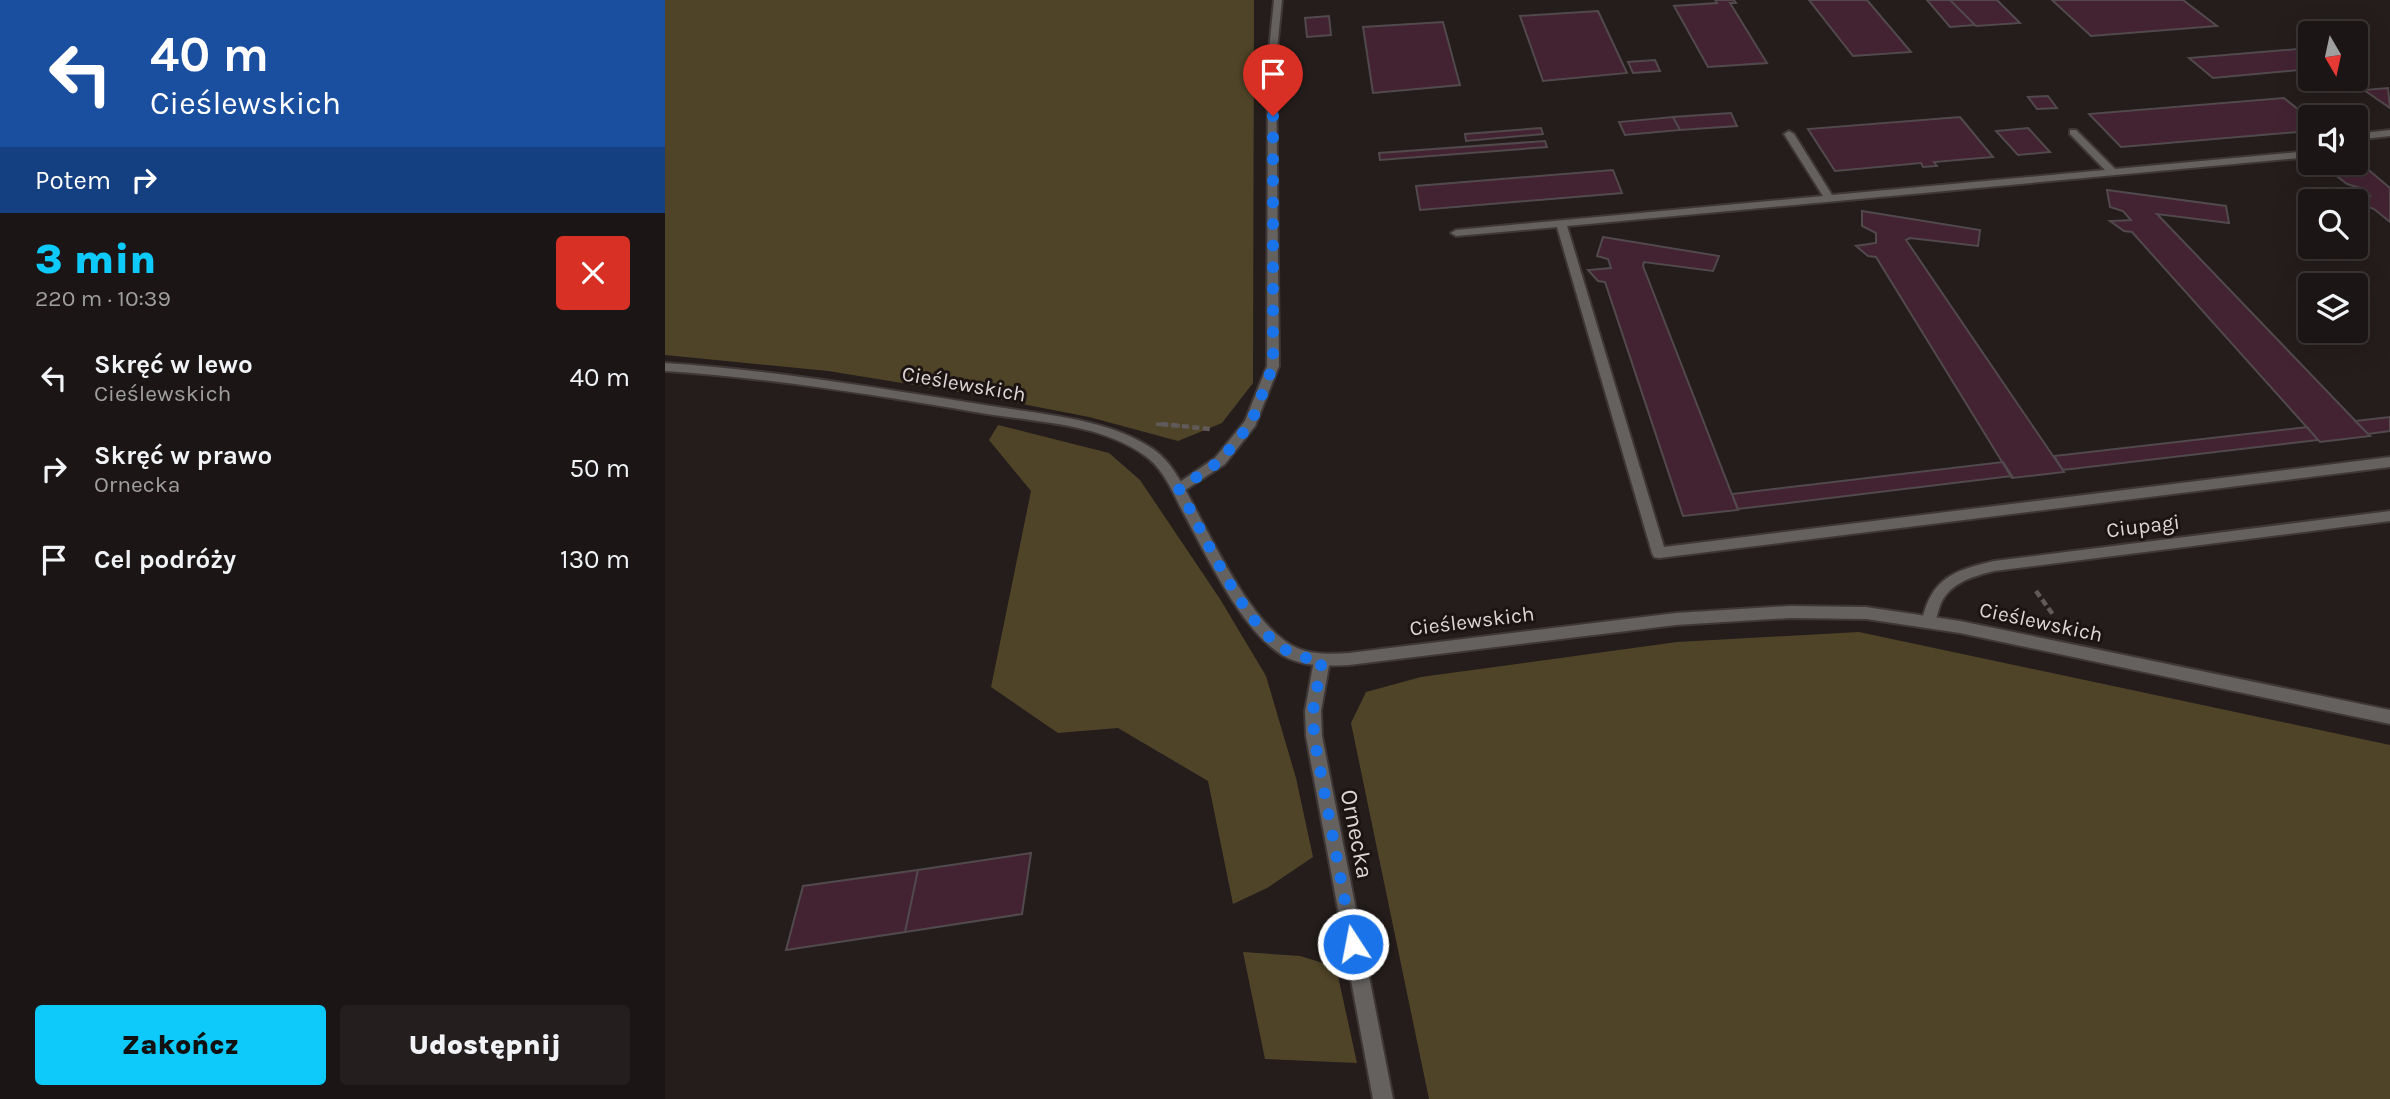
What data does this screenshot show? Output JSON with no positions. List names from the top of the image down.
{
  "streets": {
    "street": ["Cieślewskich", "Ciupagi", "Ornecka"]
  },
  "crossings": [
    ["Cieślewskich", "Ciupagi"],
    ["Cieślewskich", "Ornecka"]
  ],
  "north": "bottom",
  "page": {
    "turn": ["40 m", "Cieślewskich"],
    "then": "Potem",
    "heading": ["3 min", "220 m · 10:39"],
    "list": [
      {
        "name": "Skręć w lewo",
        "note": "Cieślewskich",
        "value": "40 m"
      },
      {
        "name": "Skręć w prawo",
        "note": "Ornecka",
        "value": "50 m"
      },
      {
        "name": "Cel podróży",
        "value": "130 m"
      }
    ],
    "buttons": ["Zakończ", "Udostępnij"]
  }
}
